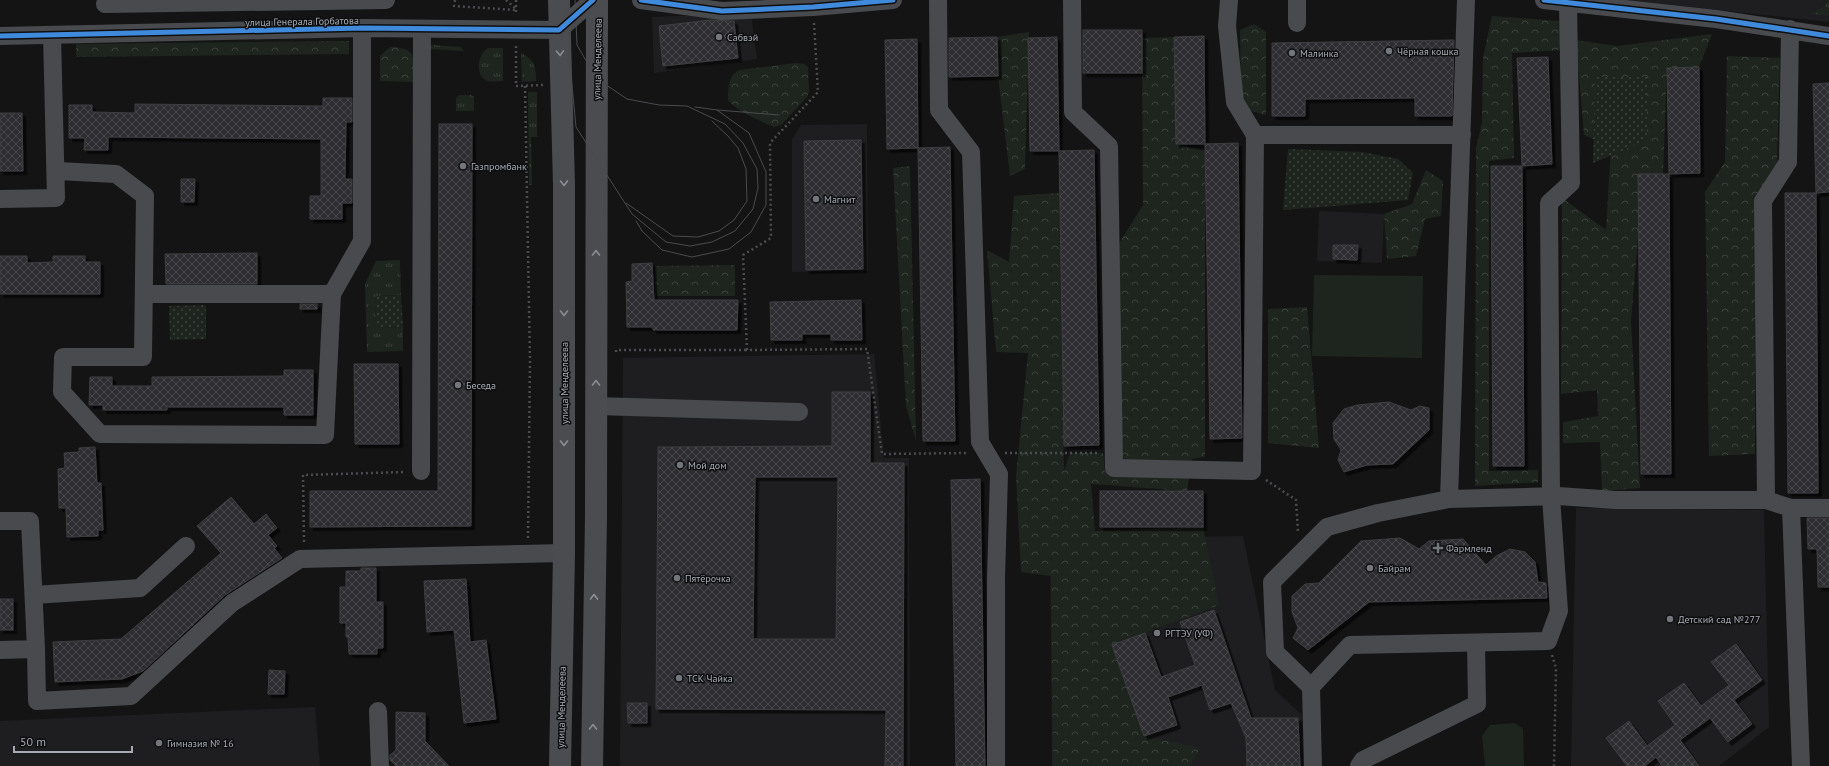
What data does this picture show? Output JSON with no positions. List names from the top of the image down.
{
  "streets": {
    "main road": ["улица Менделеева"],
    "street": ["улица Генерала Горбатова"]
  },
  "crossings": [
    ["улица Генерала Горбатова", "улица Менделеева"]
  ],
  "places": {
    "other": [
      "Сабвэй",
      "Чёрная кошка",
      "Малинка",
      "Газпромбанк",
      "Магнит",
      "Беседа",
      "Мой дом",
      "Байрам",
      "Пятёрочка",
      "Детский сад №277",
      "РГТЭУ (УФ)",
      "ТСК Чайка",
      "Гимназия № 16"
    ],
    "health": ["Фармленд"]
  },
  "scale_bar": "50 m"
}
